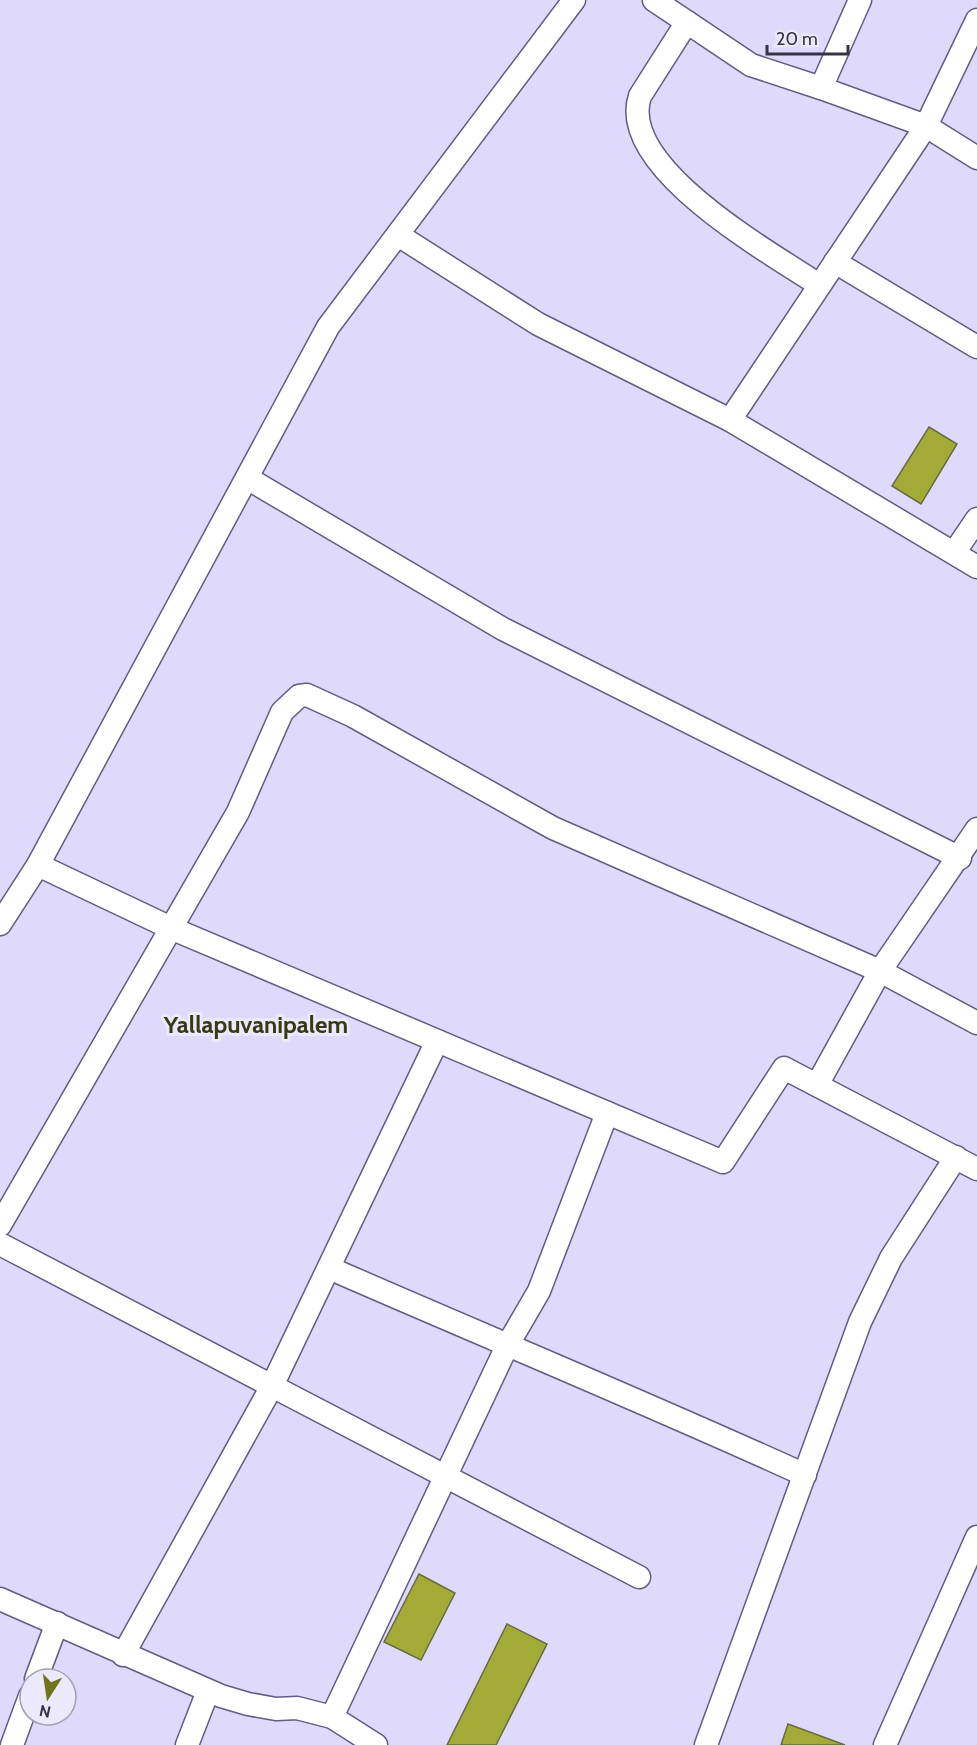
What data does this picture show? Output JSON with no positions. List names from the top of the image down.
{
  "districts": ["Yallapuvanipalem"],
  "scale_bar": "20 m",
  "north": "bottom"
}
